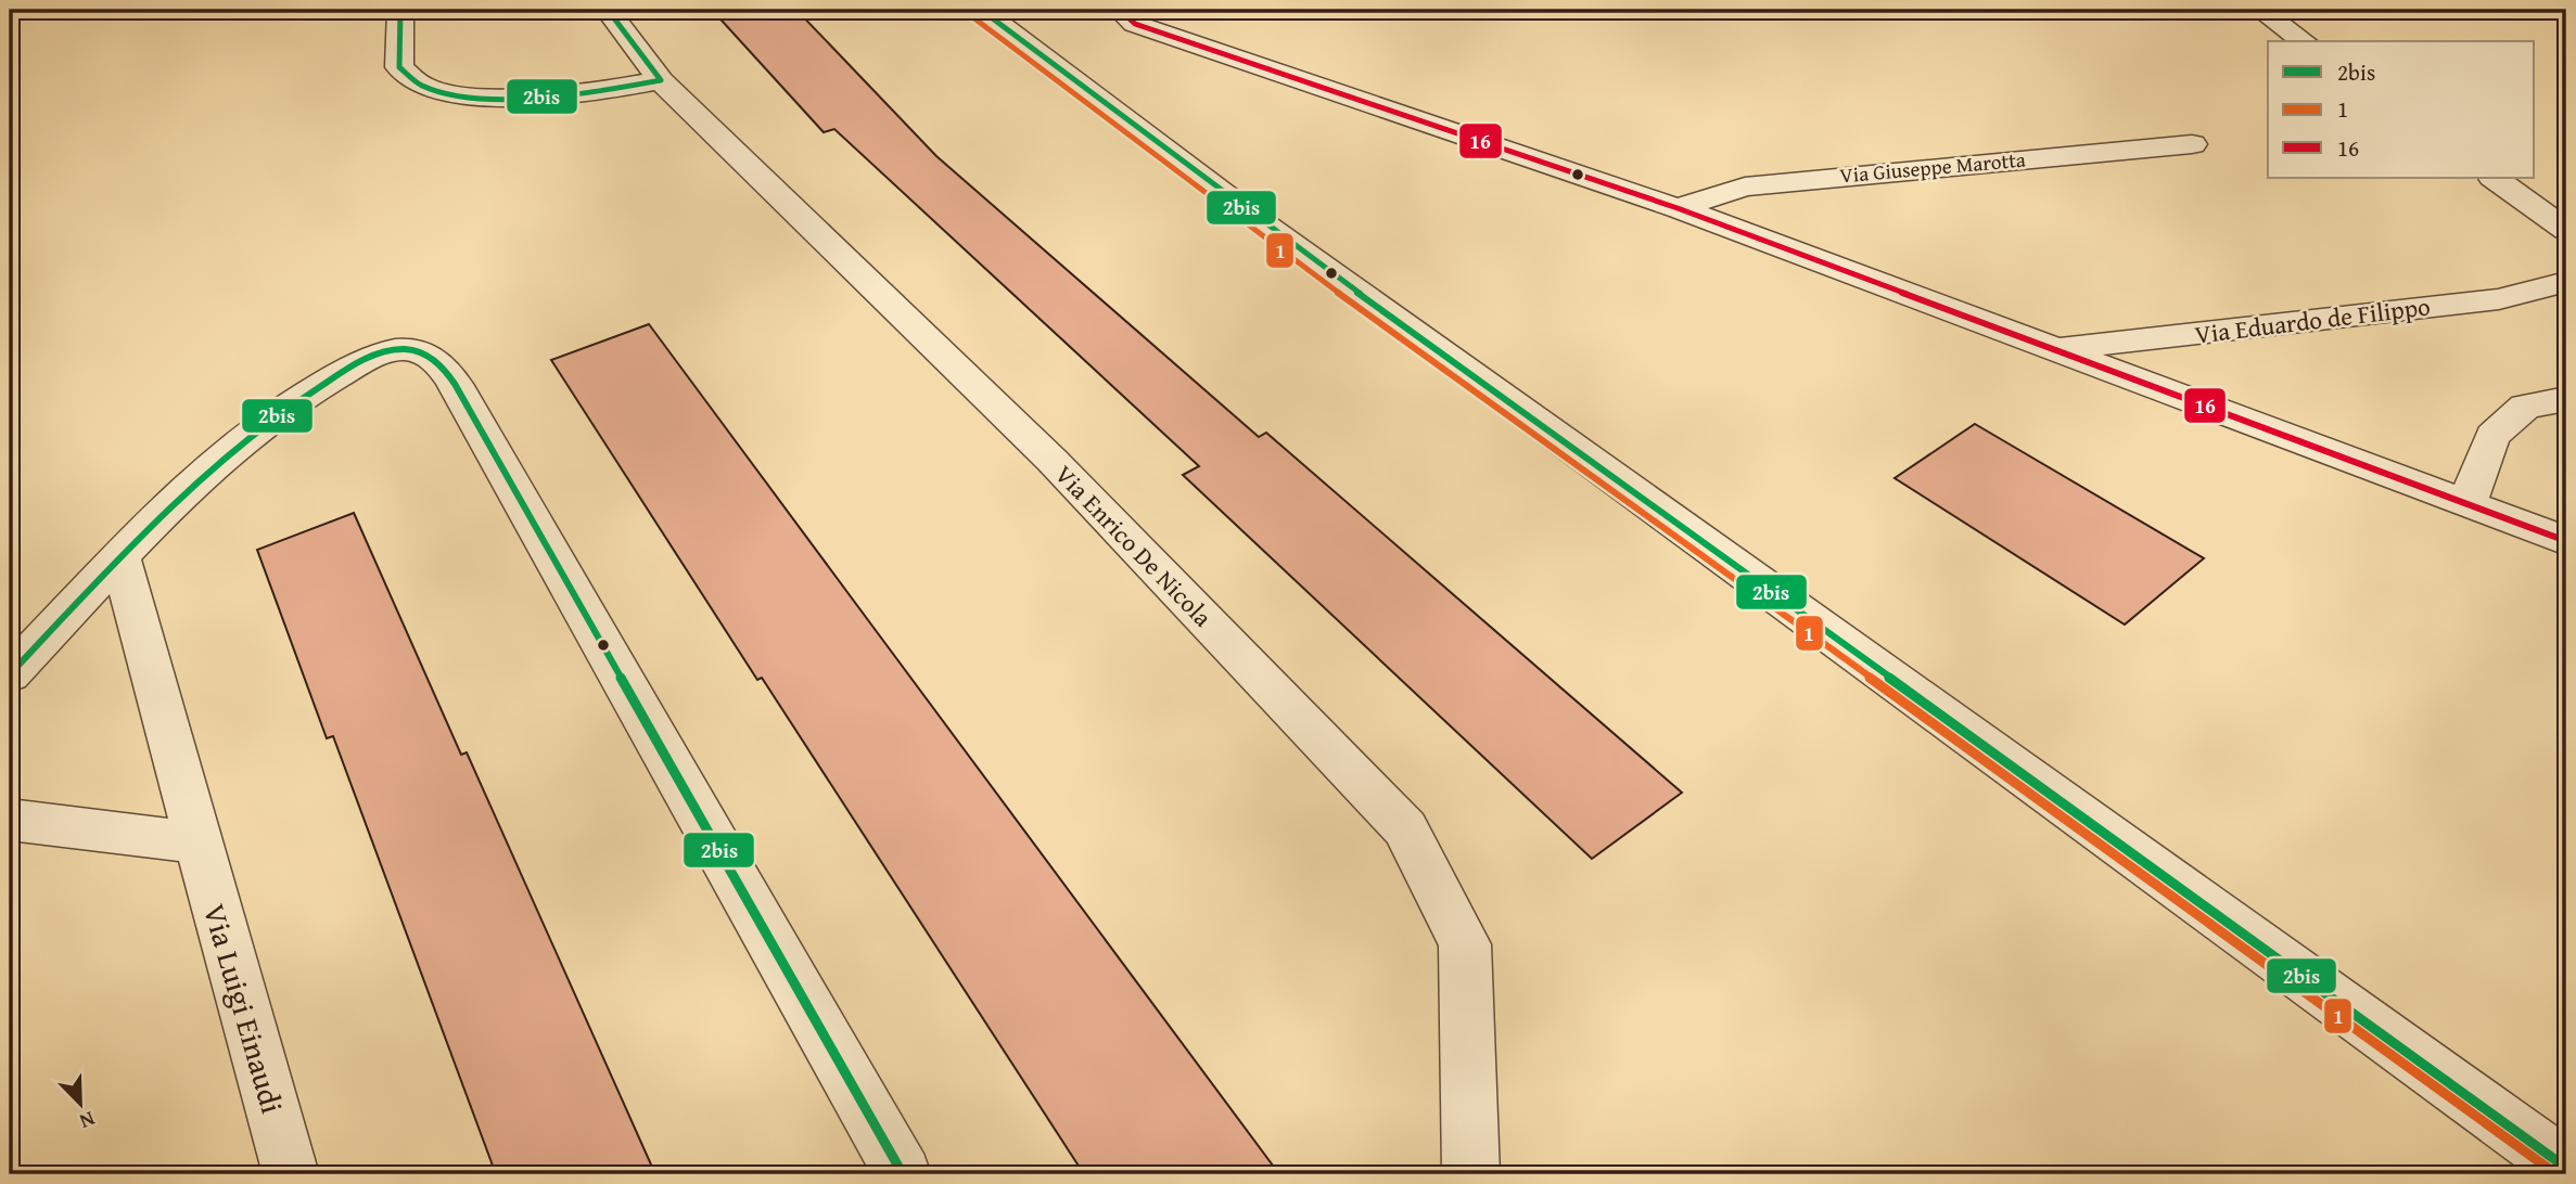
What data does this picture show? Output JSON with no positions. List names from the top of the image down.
{
  "streets": {
    "street": [
      "Via Giuseppe Marotta",
      "Via Eduardo de Filippo",
      "Via Enrico De Nicola",
      "Via Luigi Einaudi"
    ]
  },
  "lines": ["transit line 2bis", "transit line 16", "transit line 1"],
  "legend": ["2bis", "1", "16"],
  "north": "bottom right"
}
